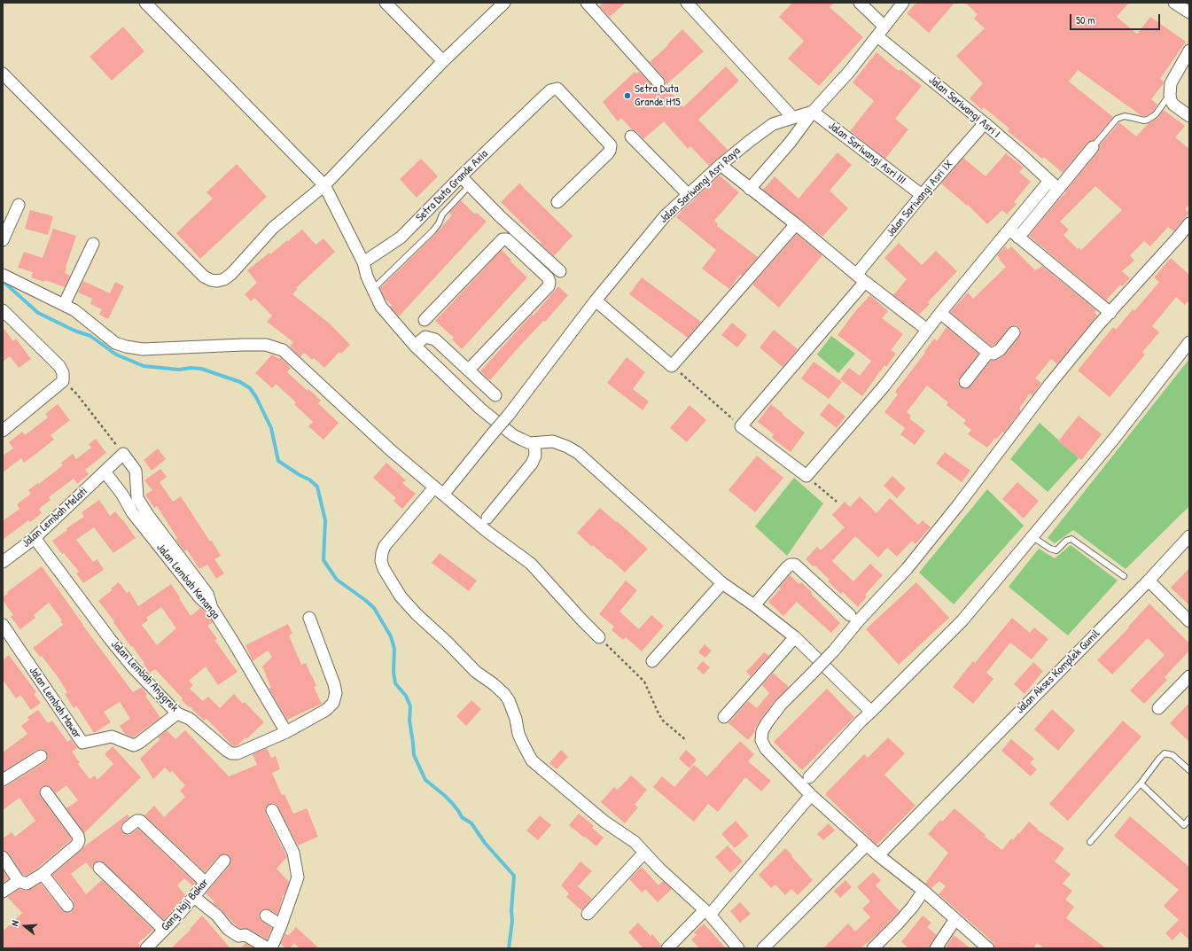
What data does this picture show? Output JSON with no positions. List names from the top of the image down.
{
  "streets": {
    "street": [
      "Jalan Sariwangi Asri I",
      "Jalan Sariwangi Asri III",
      "Jalan Sariwangi Asri Raya",
      "Setra Duta Grande Axia",
      "Jalan Sariwangi Asri IX",
      "Jalan Lembah Melati",
      "Jalan Lembah Kenanga",
      "Jalan Akses Komplek Gumil",
      "Jalan Lembah Anggrek",
      "Jalan Lembah Mawar",
      "Gang Haji Bakar"
    ]
  },
  "crossings": [
    ["Jalan Sariwangi Asri I", "Jalan Sariwangi Asri IX"],
    ["Jalan Sariwangi Asri III", "Jalan Sariwangi Asri Raya"],
    ["Jalan Sariwangi Asri III", "Jalan Sariwangi Asri IX"],
    ["Jalan Lembah Melati", "Jalan Lembah Kenanga"],
    ["Jalan Lembah Melati", "Jalan Lembah Anggrek"],
    ["Jalan Lembah Kenanga", "Jalan Lembah Anggrek"],
    ["Jalan Lembah Anggrek", "Jalan Lembah Mawar"]
  ],
  "places": ["Setra Duta Grande H15"],
  "scale_bar": "50 m",
  "north": "left"
}
